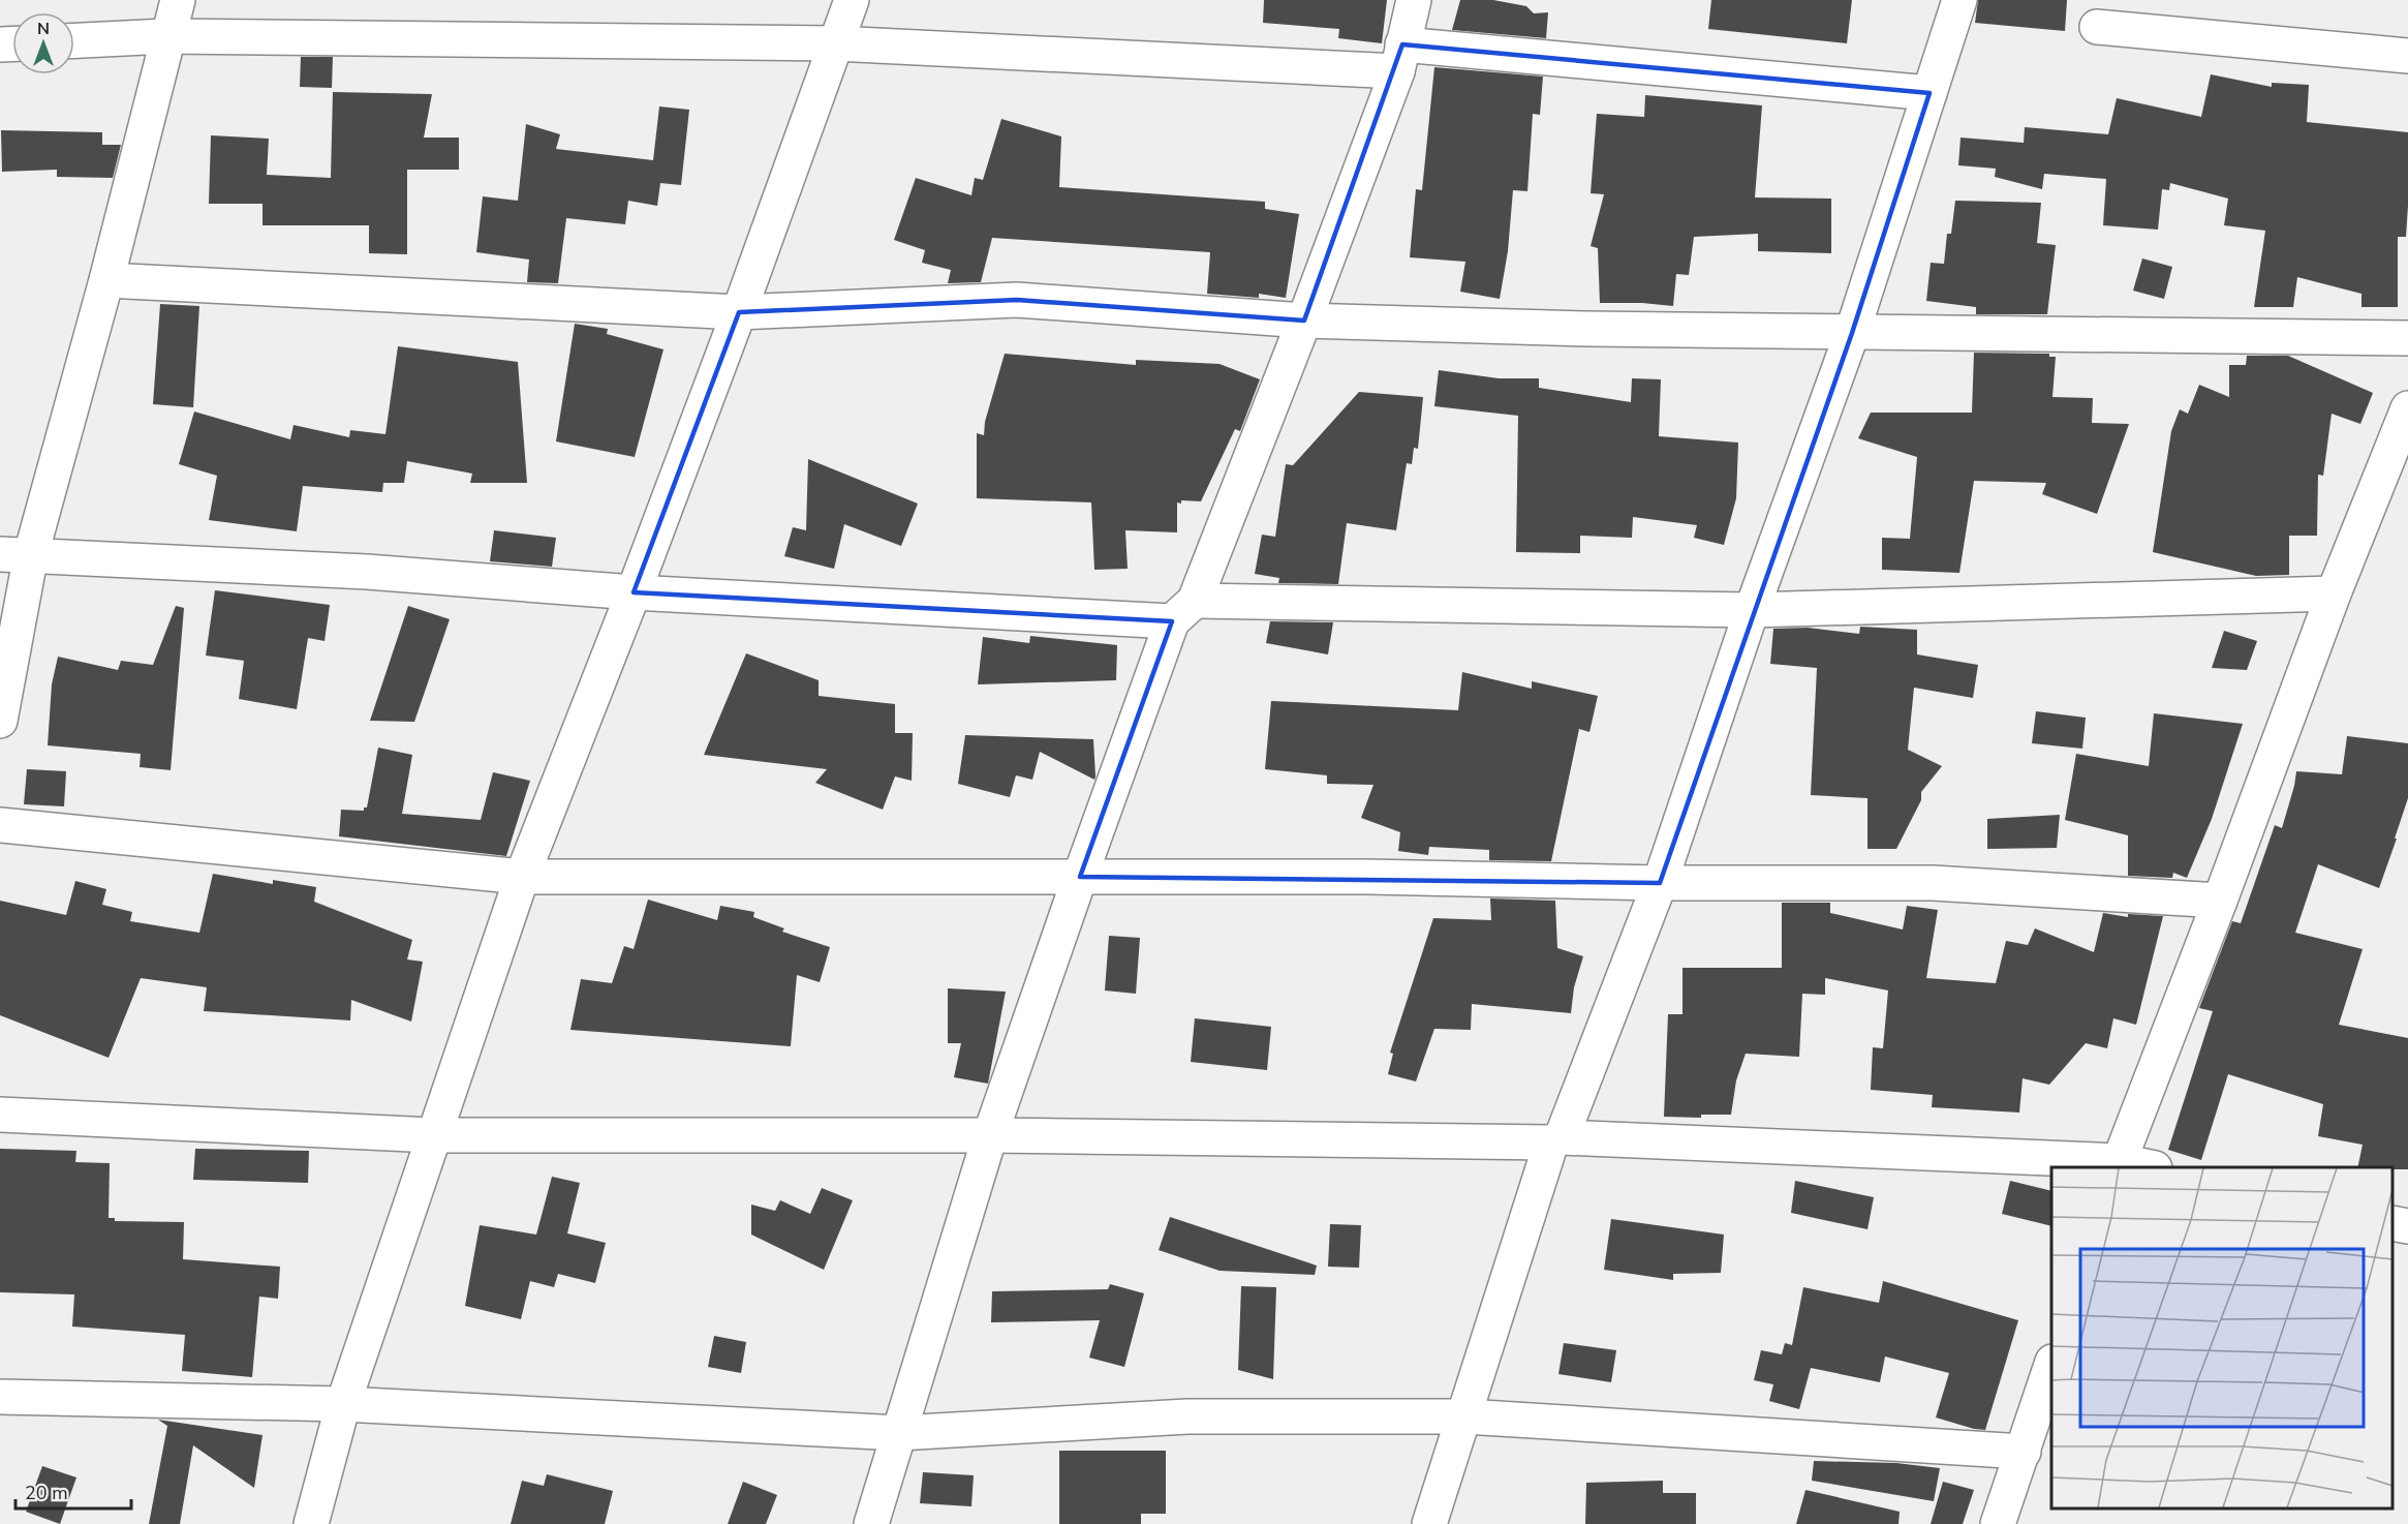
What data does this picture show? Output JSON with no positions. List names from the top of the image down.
{
  "scale_bar": "20 m",
  "north": "top"
}
